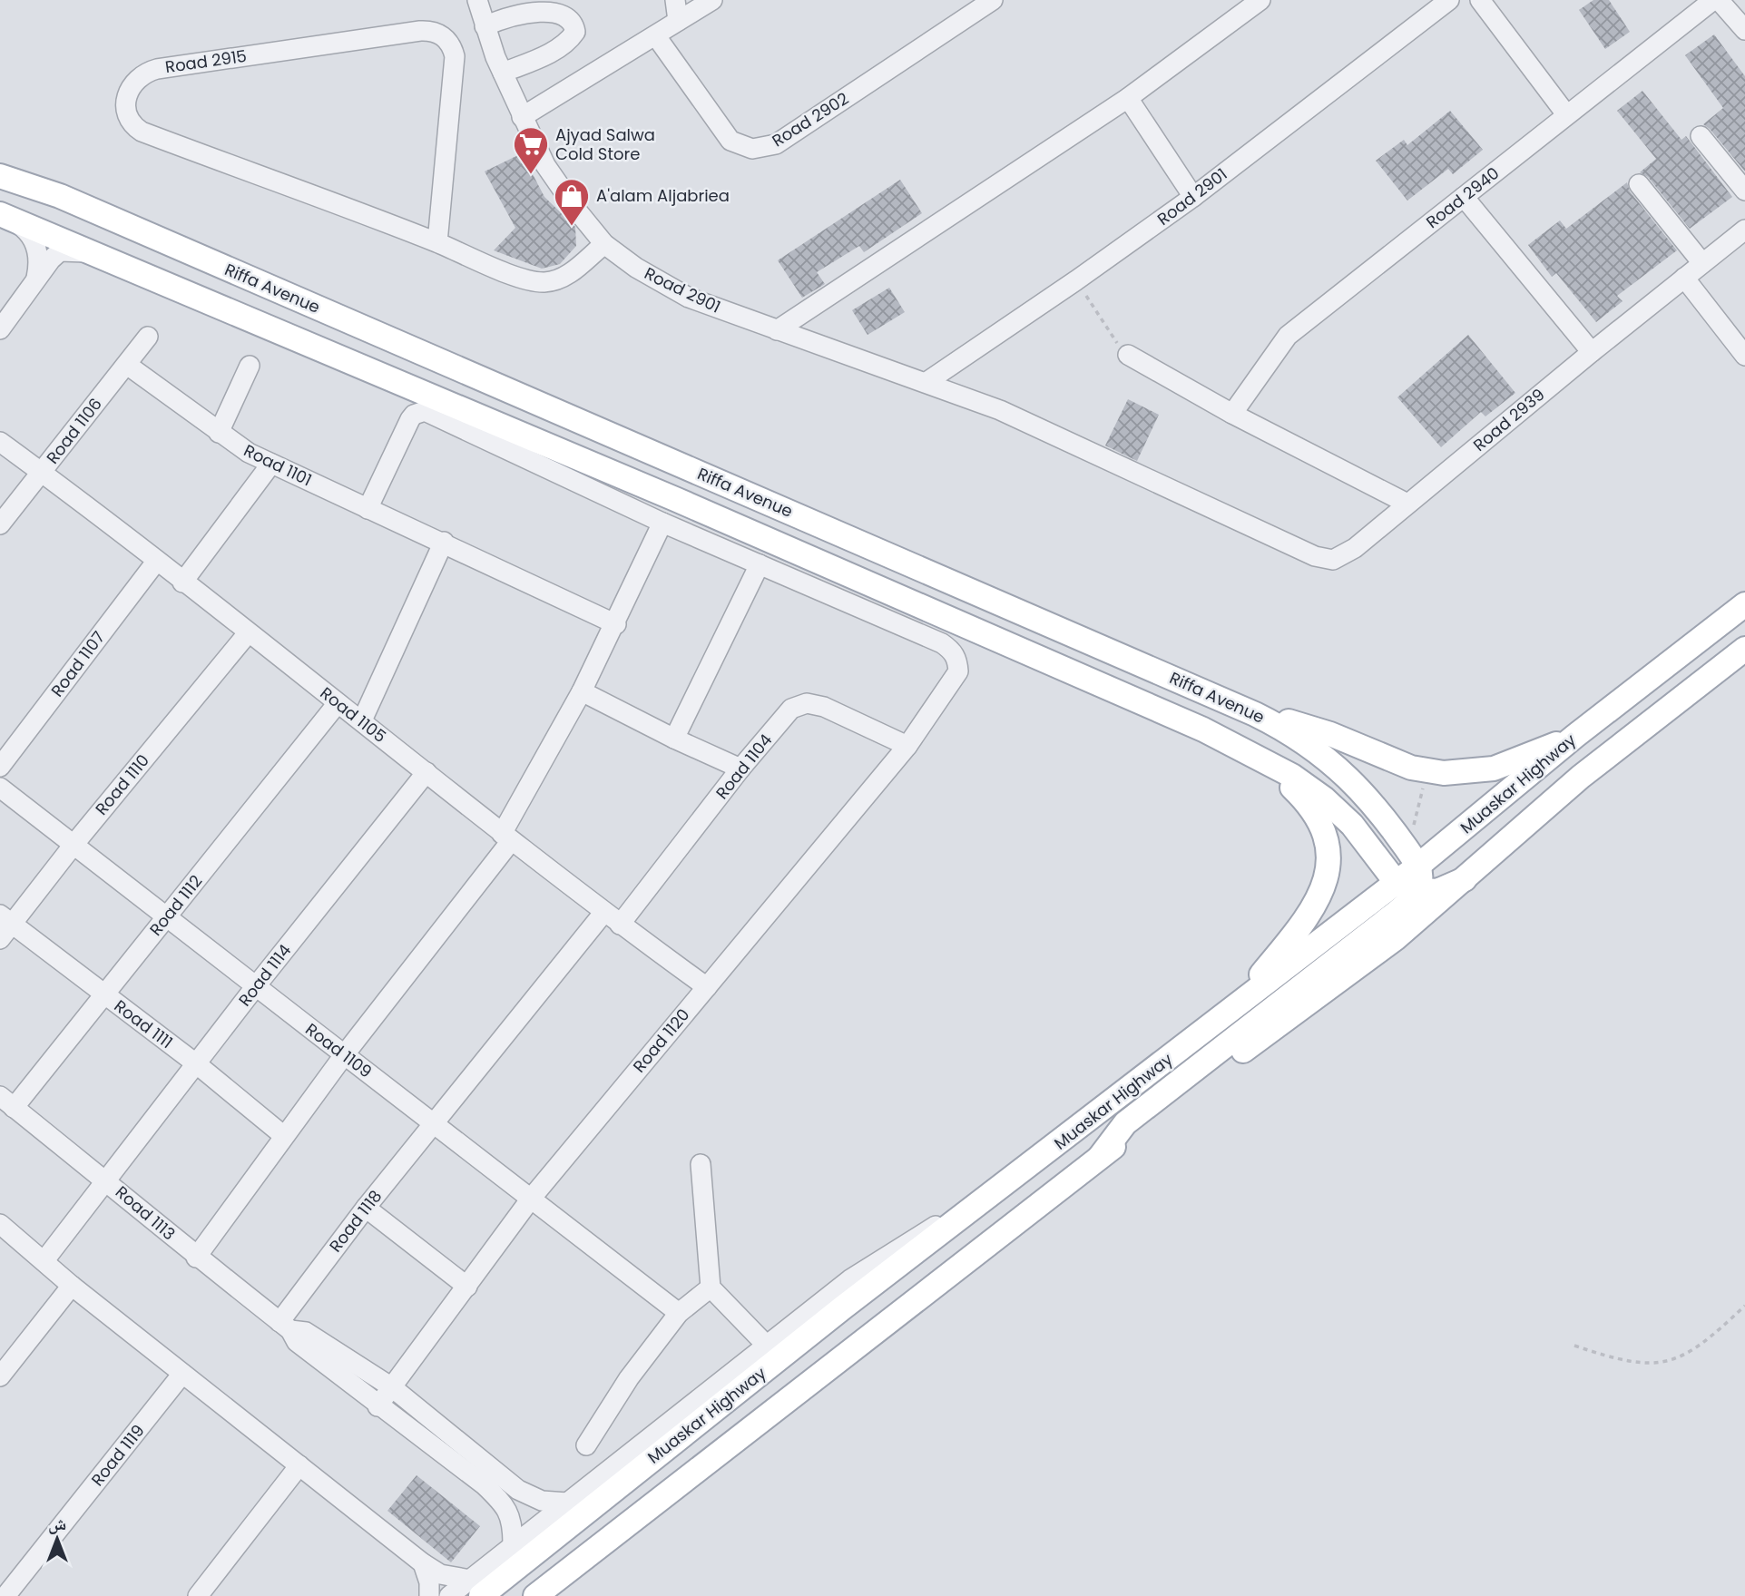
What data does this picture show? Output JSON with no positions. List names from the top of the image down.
{
  "streets": {
    "main road": ["Riffa Avenue", "Muaskar Highway"],
    "street": [
      "Road 2915",
      "Road 2902",
      "Road 2901",
      "Road 2940",
      "Road 2939",
      "Road 1106",
      "Road 1101",
      "Road 1107",
      "Road 1105",
      "Road 1104",
      "Road 1110",
      "Road 1112",
      "Road 1114",
      "Road 1111",
      "Road 1120",
      "Road 1109",
      "Road 1113",
      "Road 1118",
      "Road 1119"
    ]
  },
  "crossings": [
    ["Road 2915", "Road 2901"],
    ["Road 2901", "Road 2939"],
    ["Riffa Avenue", "Muaskar Highway"],
    ["Road 1106", "Road 1101"],
    ["Road 1106", "Road 1105"],
    ["Road 1107", "Road 1105"],
    ["Road 1105", "Road 1104"],
    ["Road 1105", "Road 1110"],
    ["Road 1105", "Road 1112"],
    ["Road 1105", "Road 1114"],
    ["Road 1105", "Road 1120"],
    ["Road 1104", "Road 1120"],
    ["Road 1104", "Road 1109"],
    ["Road 1104", "Road 1118"],
    ["Road 1110", "Road 1111"],
    ["Road 1110", "Road 1109"],
    ["Road 1112", "Road 1111"],
    ["Road 1112", "Road 1109"],
    ["Road 1112", "Road 1113"],
    ["Road 1114", "Road 1111"],
    ["Road 1114", "Road 1109"],
    ["Road 1114", "Road 1113"],
    ["Road 1120", "Road 1109"],
    ["Road 1120", "Road 1113"],
    ["Road 1109", "Road 1118"],
    ["Road 1113", "Road 1118"]
  ],
  "places": {
    "supermarket": ["Ajyad Salwa Cold Store"],
    "shop": ["A'alam Aljabriea"]
  },
  "north": "top"
}
